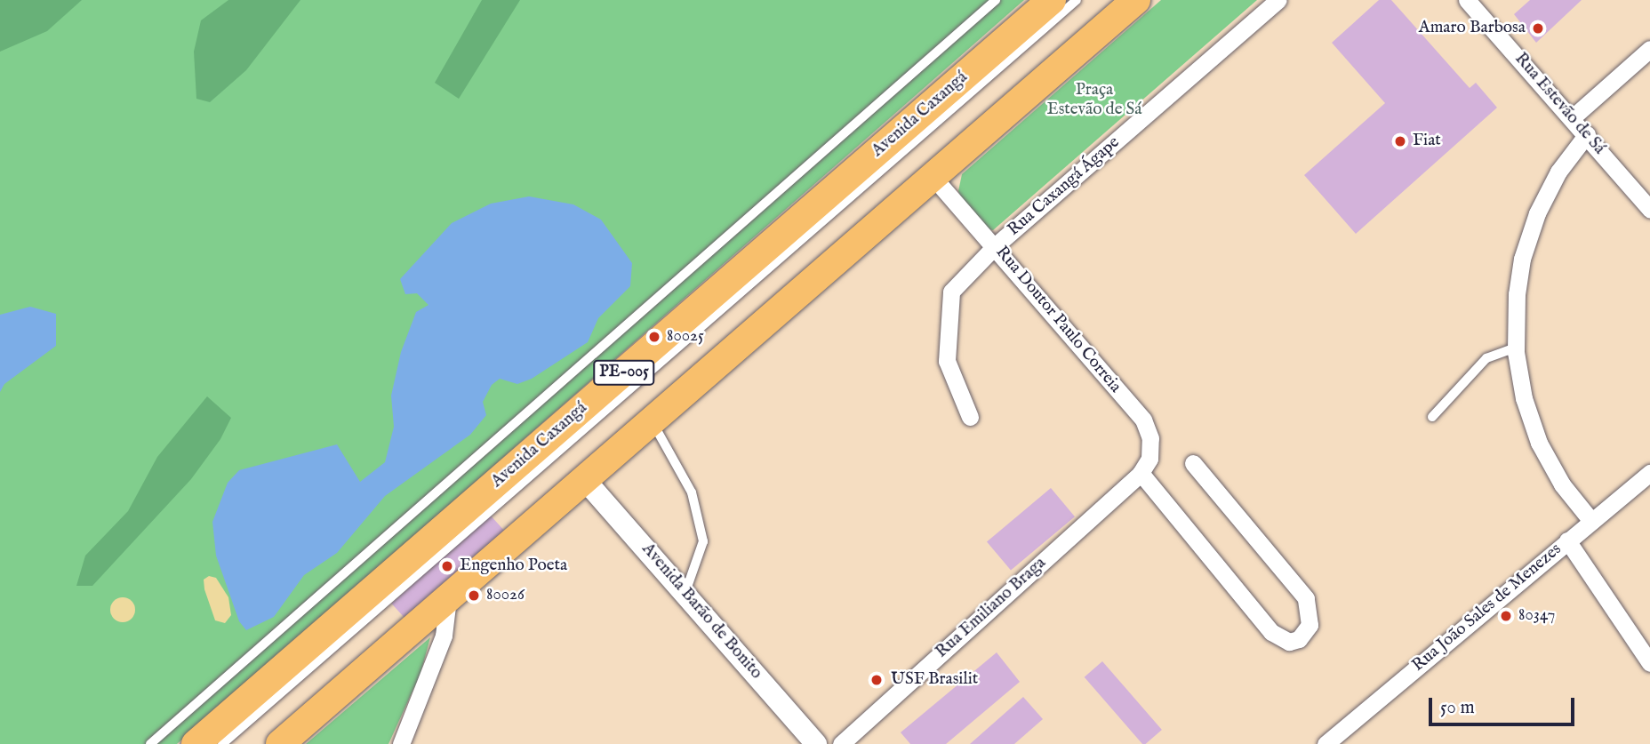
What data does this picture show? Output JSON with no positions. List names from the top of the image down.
{
  "streets": {
    "main road": ["Avenida Caxangá", "PE-005"],
    "street": [
      "Rua Estevão de Sá",
      "Rua Caxangá Ágape",
      "Rua Doutor Paulo Correia",
      "Rua Emiliano Braga",
      "Rua João Sales de Menezes",
      "Avenida Barão de Bonito"
    ]
  },
  "crossings": [
    ["Rua Caxangá Ágape", "Rua Doutor Paulo Correia"],
    ["Rua Doutor Paulo Correia", "PE-005"],
    ["Rua Doutor Paulo Correia", "Rua Emiliano Braga"],
    ["PE-005", "Avenida Barão de Bonito"]
  ],
  "parks": ["Praça Estevão de Sá"],
  "places": [
    "Amaro Barbosa",
    "Fiat",
    "80025",
    "Engenho Poeta",
    "80026",
    "80347",
    "USF Brasilit"
  ],
  "scale_bar": "50 m"
}
